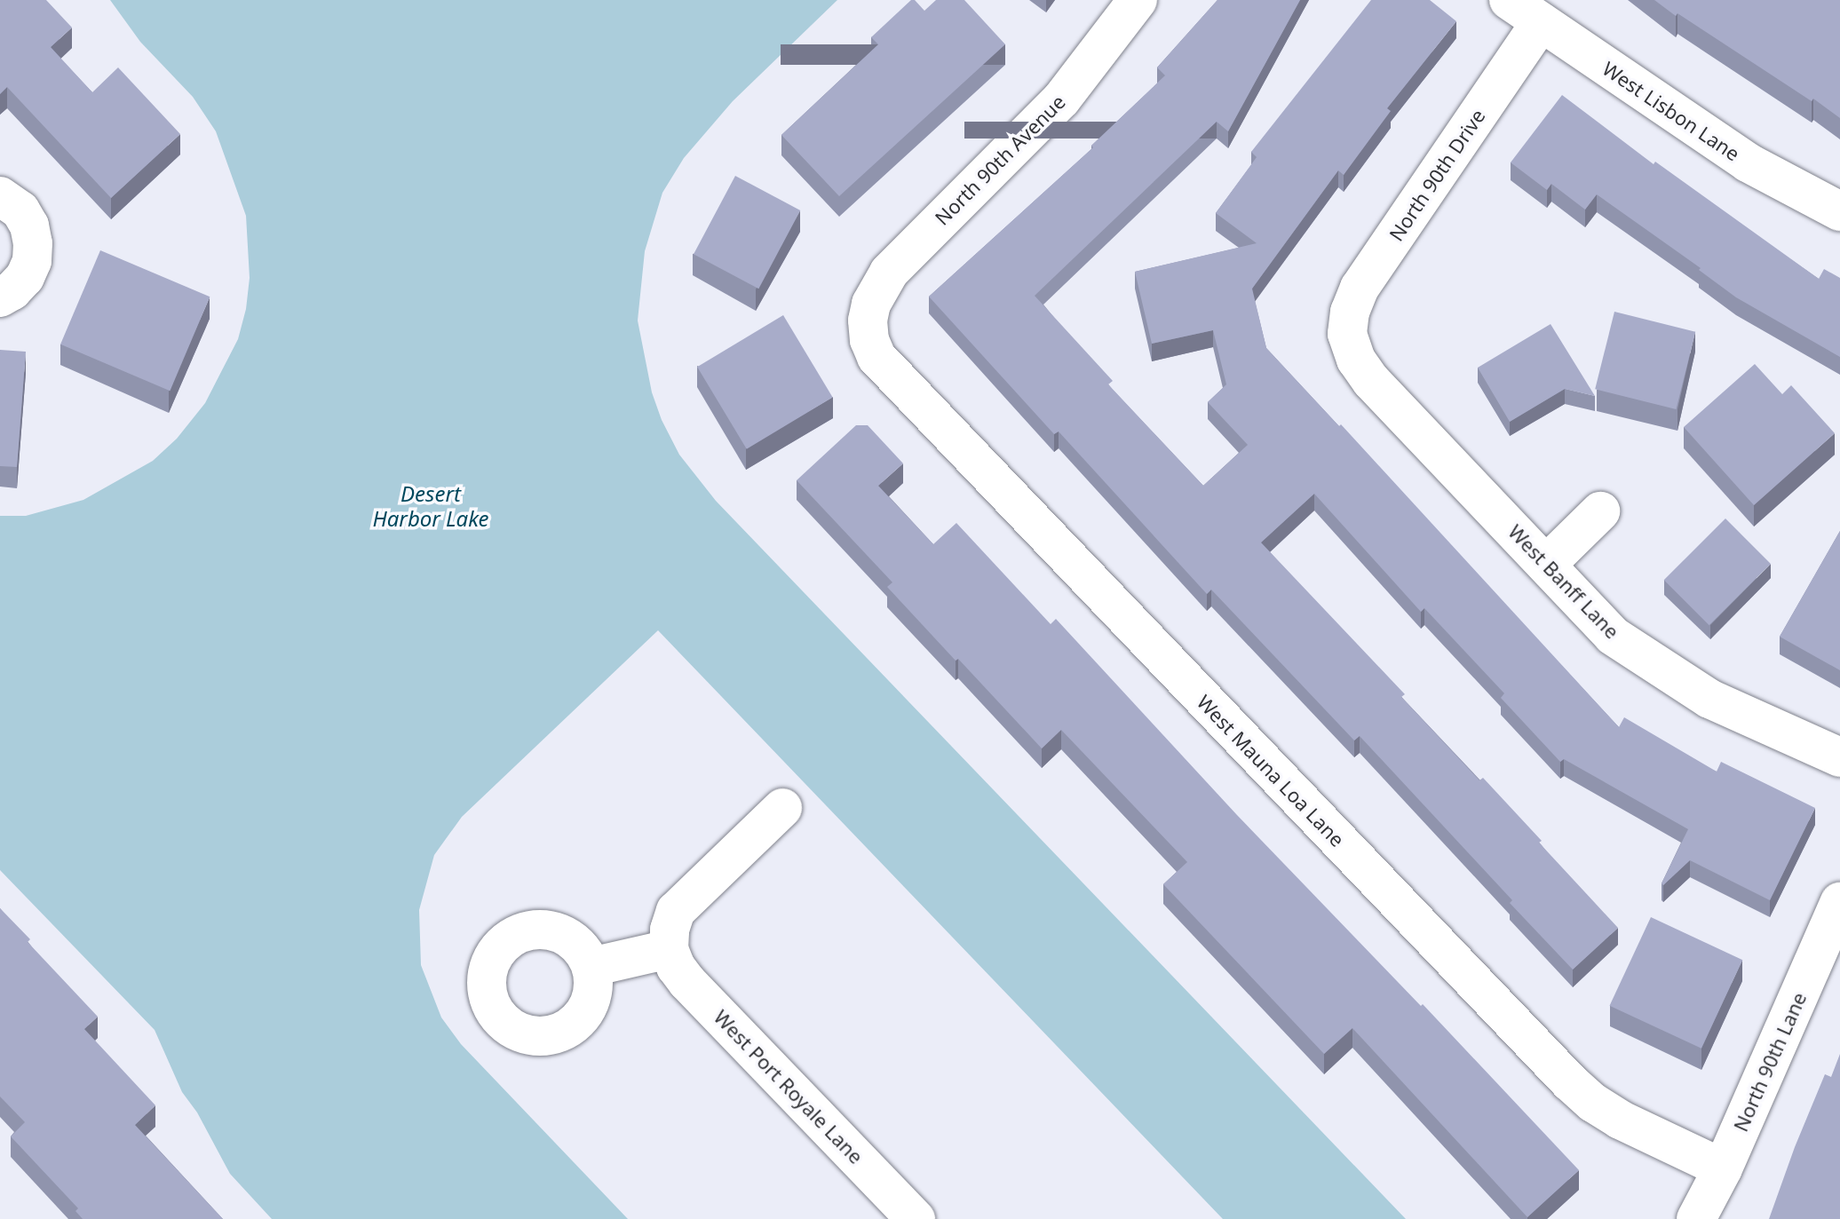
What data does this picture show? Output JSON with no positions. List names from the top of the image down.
{
  "streets": {
    "street": [
      "West Lisbon Lane",
      "North 90th Avenue",
      "North 90th Drive",
      "West Banff Lane",
      "West Mauna Loa Lane",
      "North 90th Lane",
      "West Port Royale Lane"
    ]
  },
  "crossings": [
    ["West Lisbon Lane", "North 90th Drive"],
    ["North 90th Avenue", "West Mauna Loa Lane"],
    ["North 90th Drive", "West Banff Lane"],
    ["West Mauna Loa Lane", "North 90th Lane"]
  ],
  "water": ["Desert Harbor Lake"]
}
